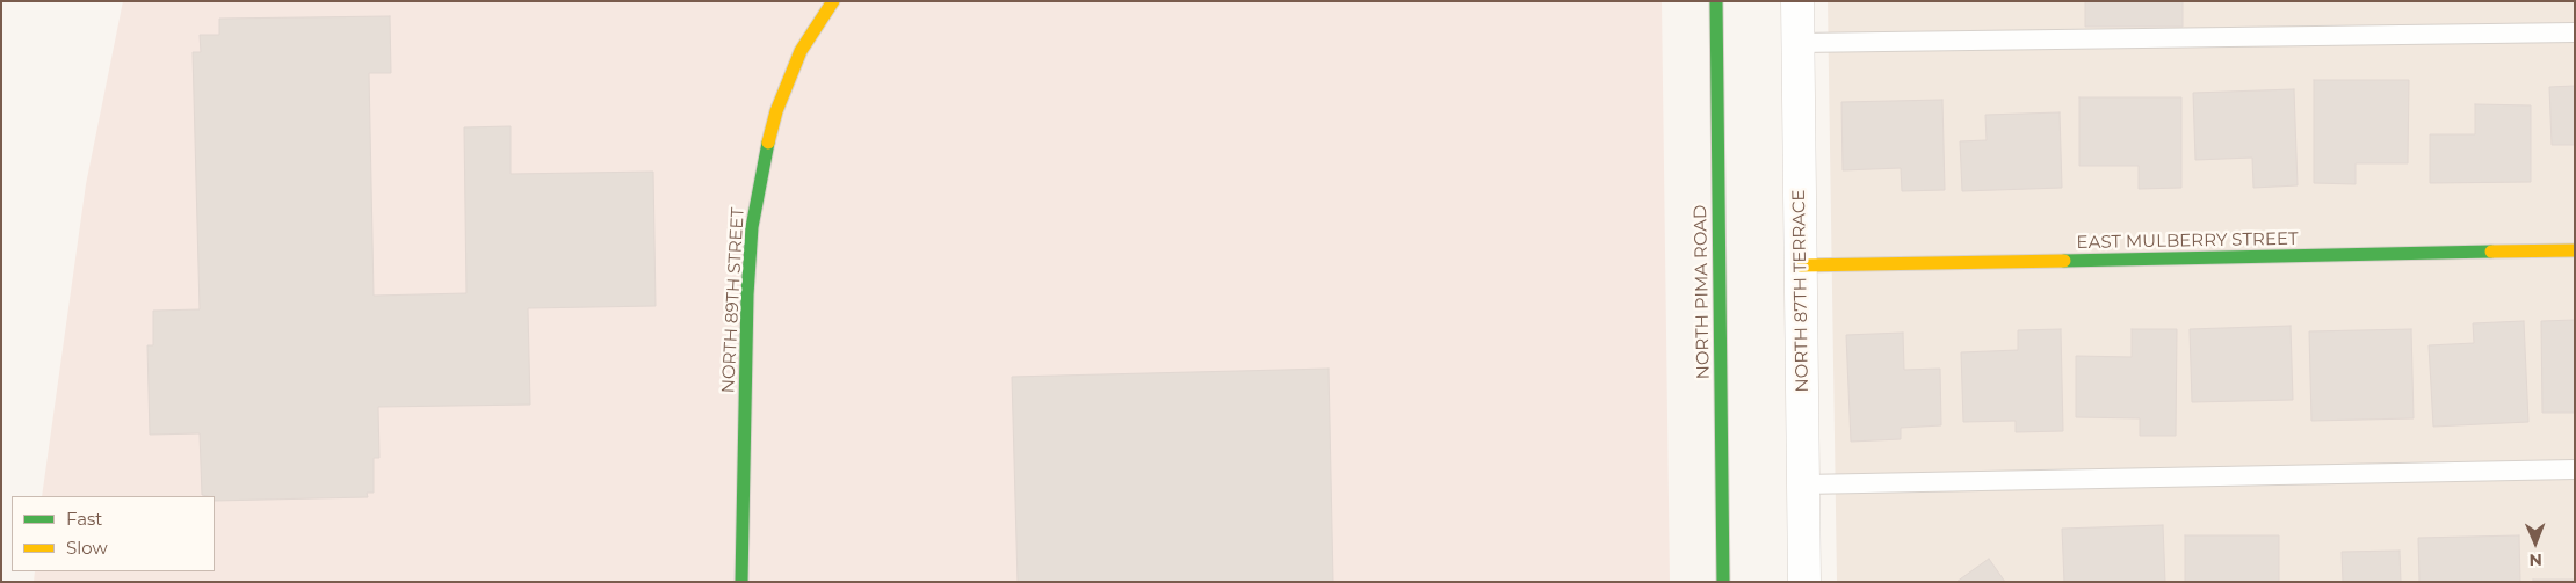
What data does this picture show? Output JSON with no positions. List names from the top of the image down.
{
  "streets": {
    "street": [
      "EAST MULBERRY STREET",
      "NORTH 87TH TERRACE",
      "NORTH PIMA ROAD",
      "NORTH 89TH STREET"
    ]
  },
  "crossings": [
    ["EAST MULBERRY STREET", "NORTH 87TH TERRACE"]
  ],
  "legend": ["Fast", "Slow"],
  "north": "bottom"
}
